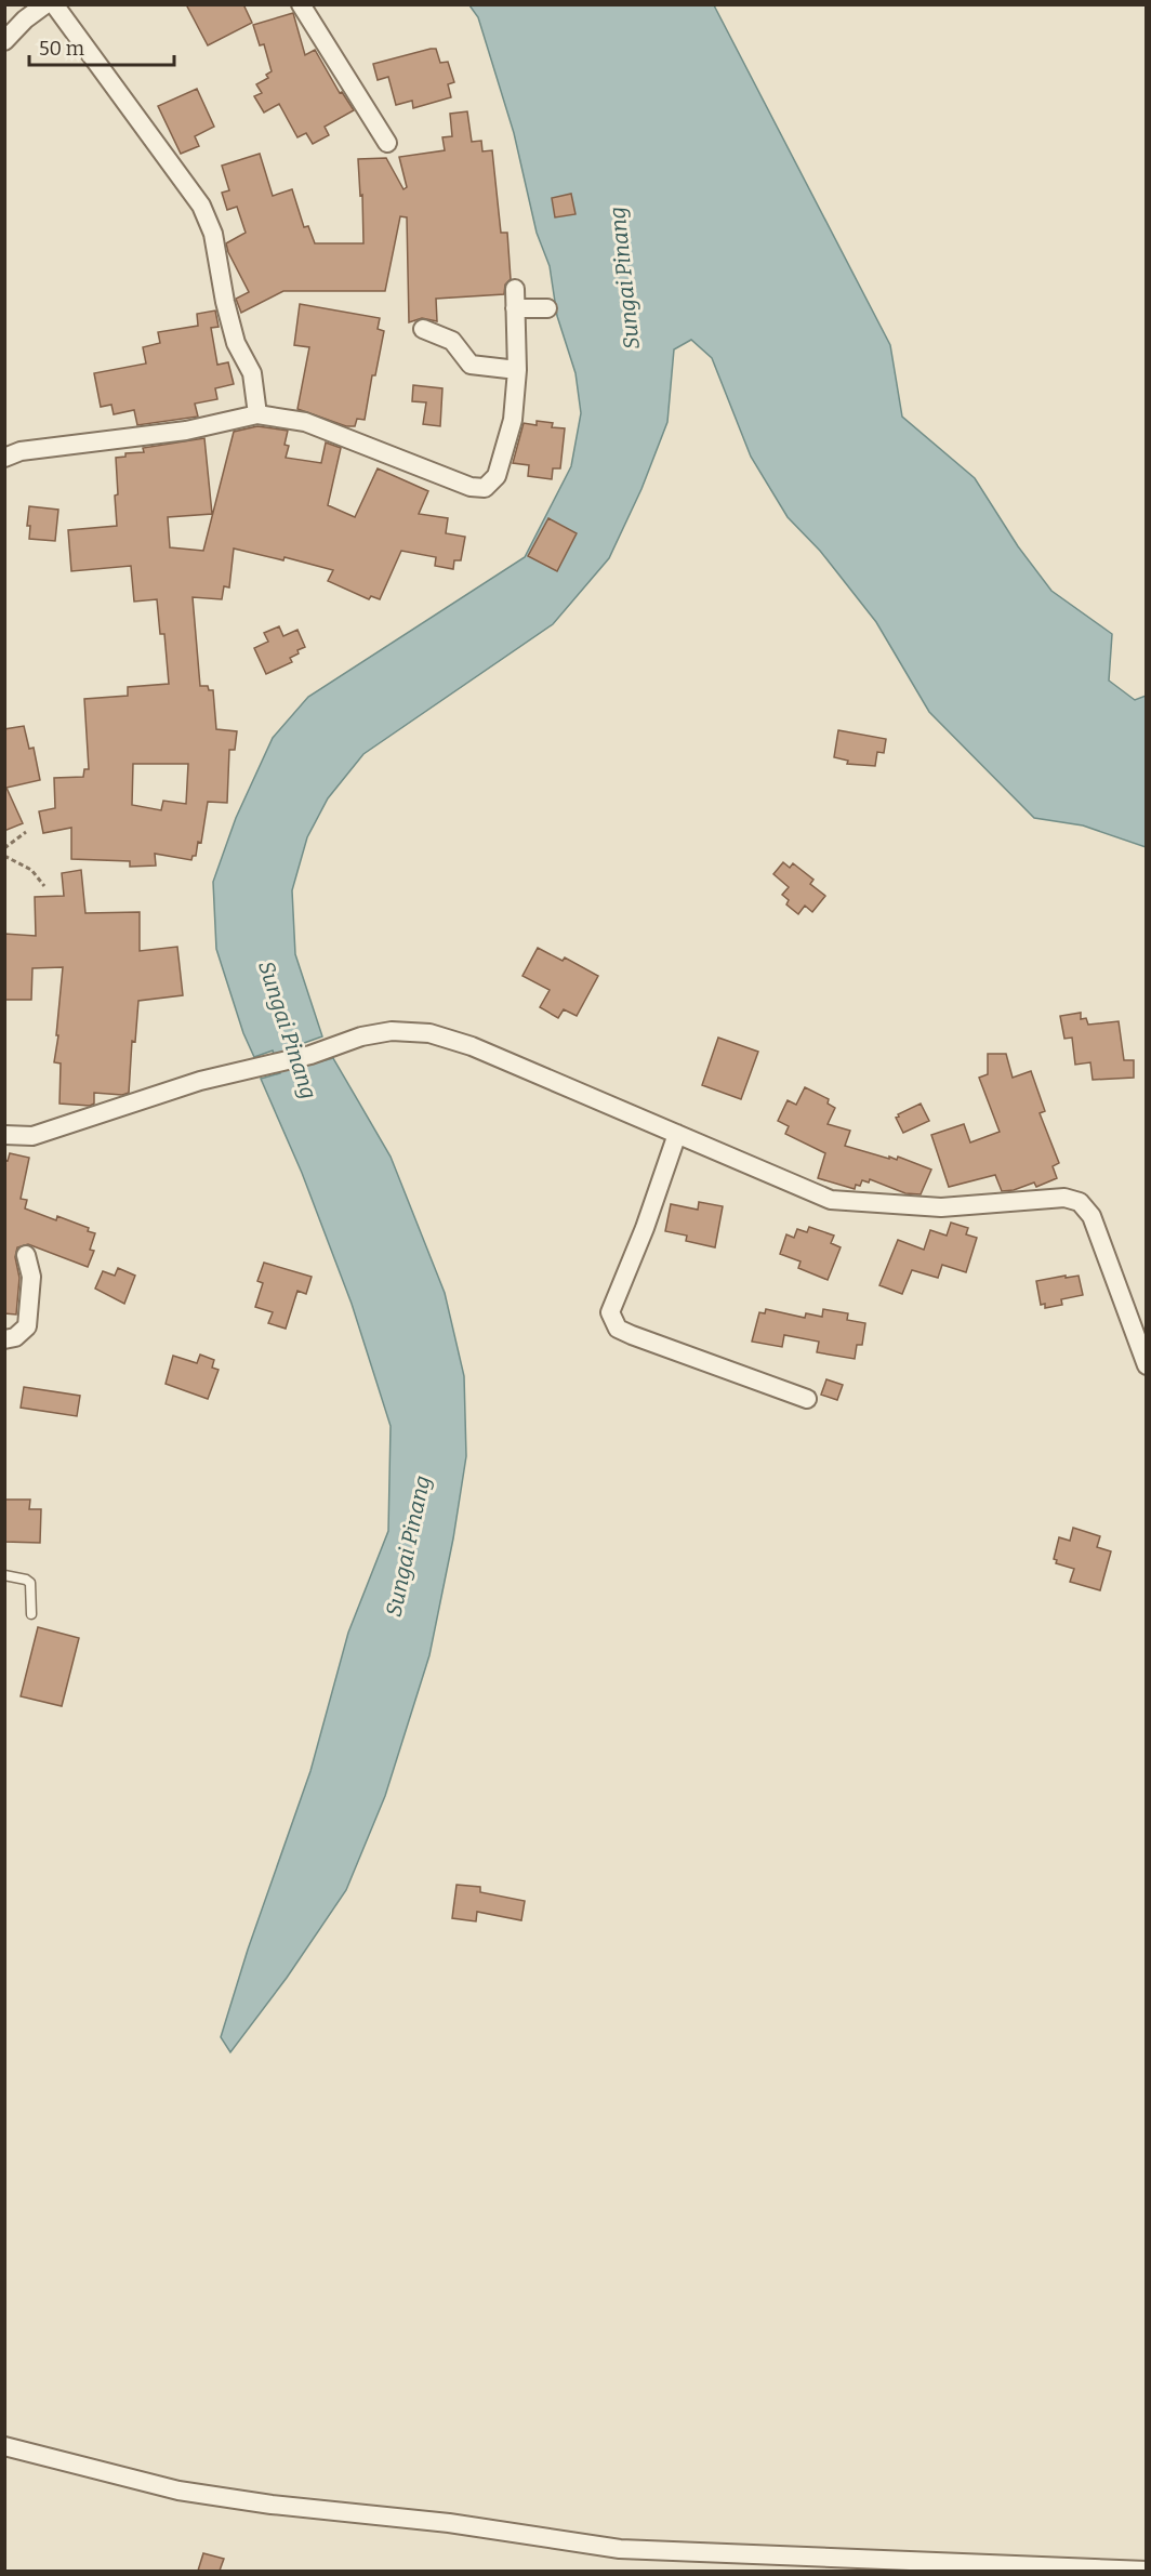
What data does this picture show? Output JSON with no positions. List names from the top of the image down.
{
  "water": ["Sungai Pinang"],
  "scale_bar": "50 m"
}
